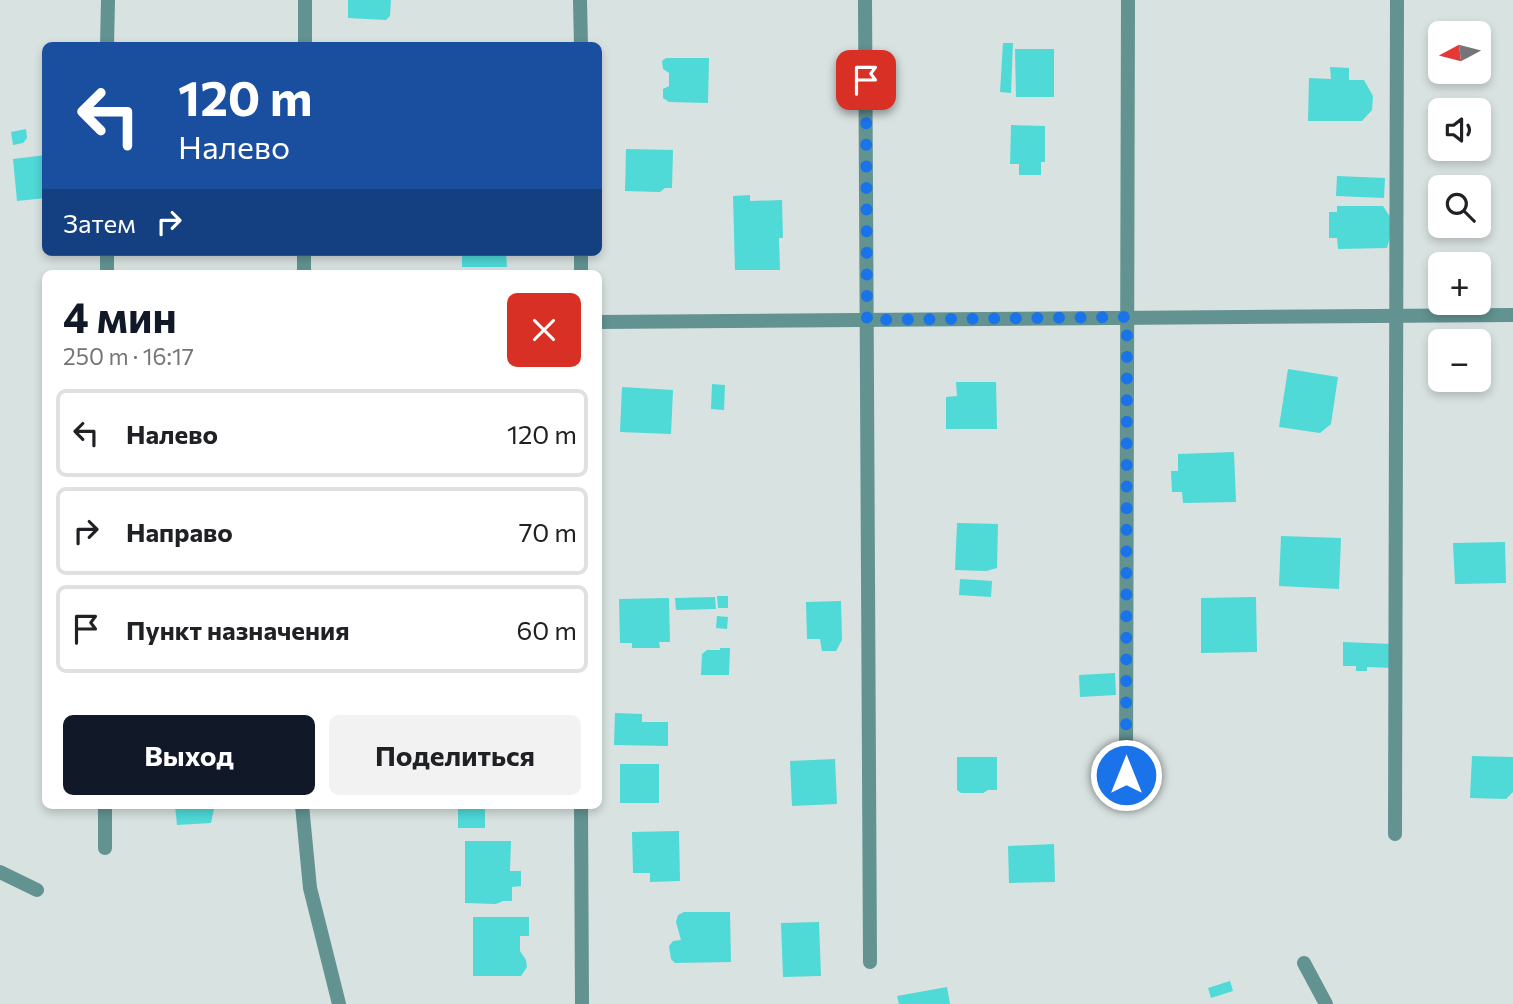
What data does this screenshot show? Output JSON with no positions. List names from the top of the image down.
{
  "north": "left",
  "page": {
    "map_buttons": ["+", "−"],
    "turn": ["120 m", "Налево"],
    "then": "Затем",
    "heading": ["4 мин", "250 m · 16:17"],
    "list": [
      {
        "name": "Налево",
        "value": "120 m"
      },
      {
        "name": "Направо",
        "value": "70 m"
      },
      {
        "name": "Пункт назначения",
        "value": "60 m"
      }
    ],
    "buttons": ["Выход", "Поделиться"]
  }
}
